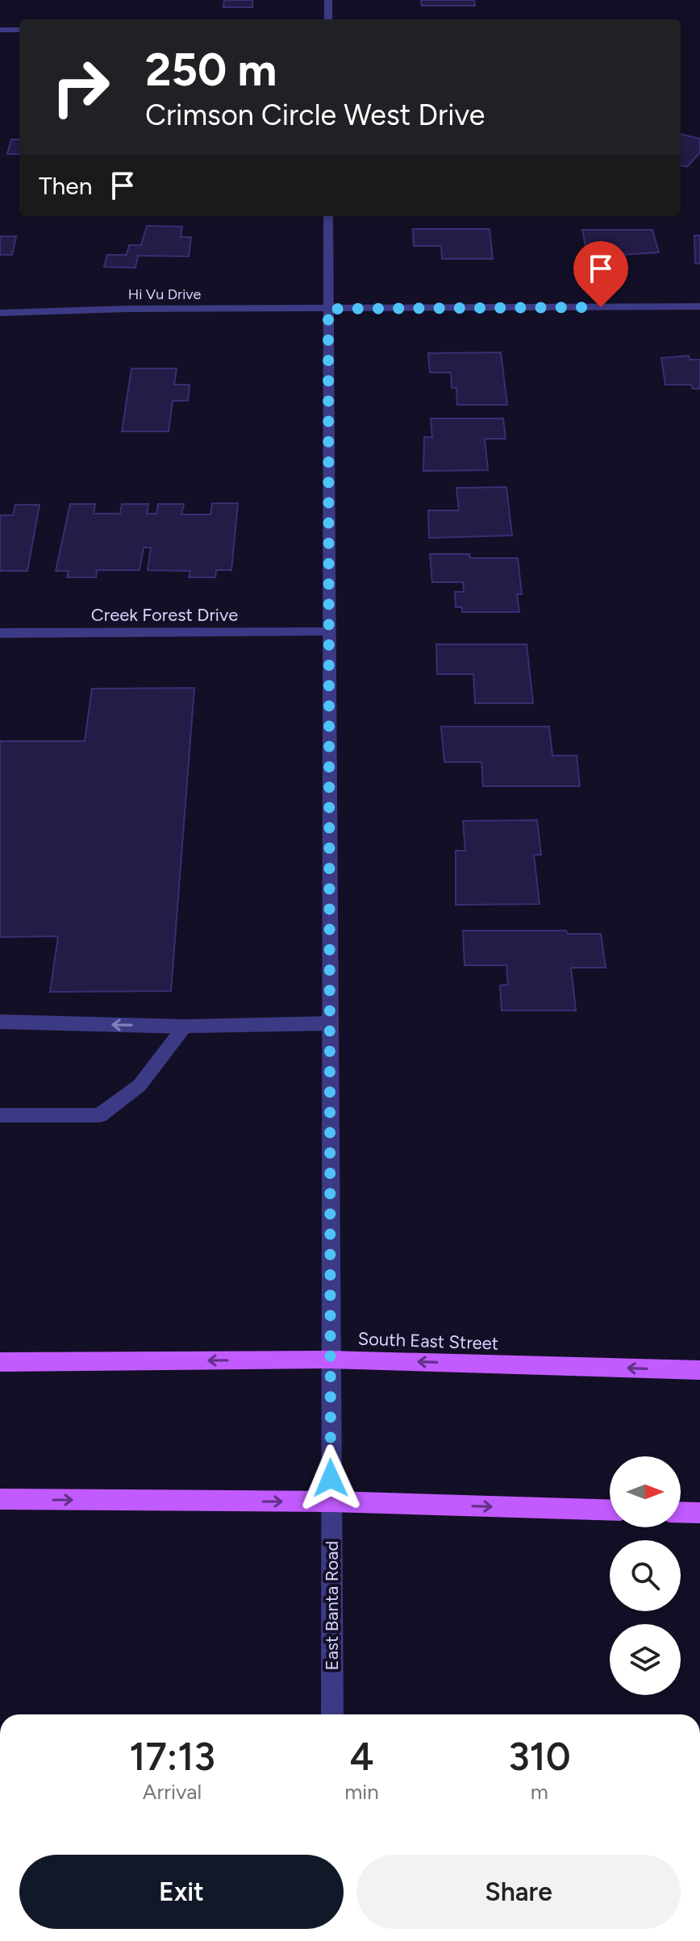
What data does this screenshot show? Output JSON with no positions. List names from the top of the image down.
{
  "streets": {
    "main road": ["South East Street"],
    "street": ["Hi Vu Drive", "Creek Forest Drive", "East Banta Road"]
  },
  "crossings": [
    ["Hi Vu Drive", "East Banta Road"],
    ["Creek Forest Drive", "East Banta Road"],
    ["South East Street", "East Banta Road"]
  ],
  "north": "right",
  "page": {
    "turn": ["250 m", "Crimson Circle West Drive"],
    "then": "Then",
    "eta": [
      "17:13",
      "Arrival",
      "4",
      "min",
      "310",
      "m"
    ],
    "buttons": ["Exit", "Share"]
  }
}
